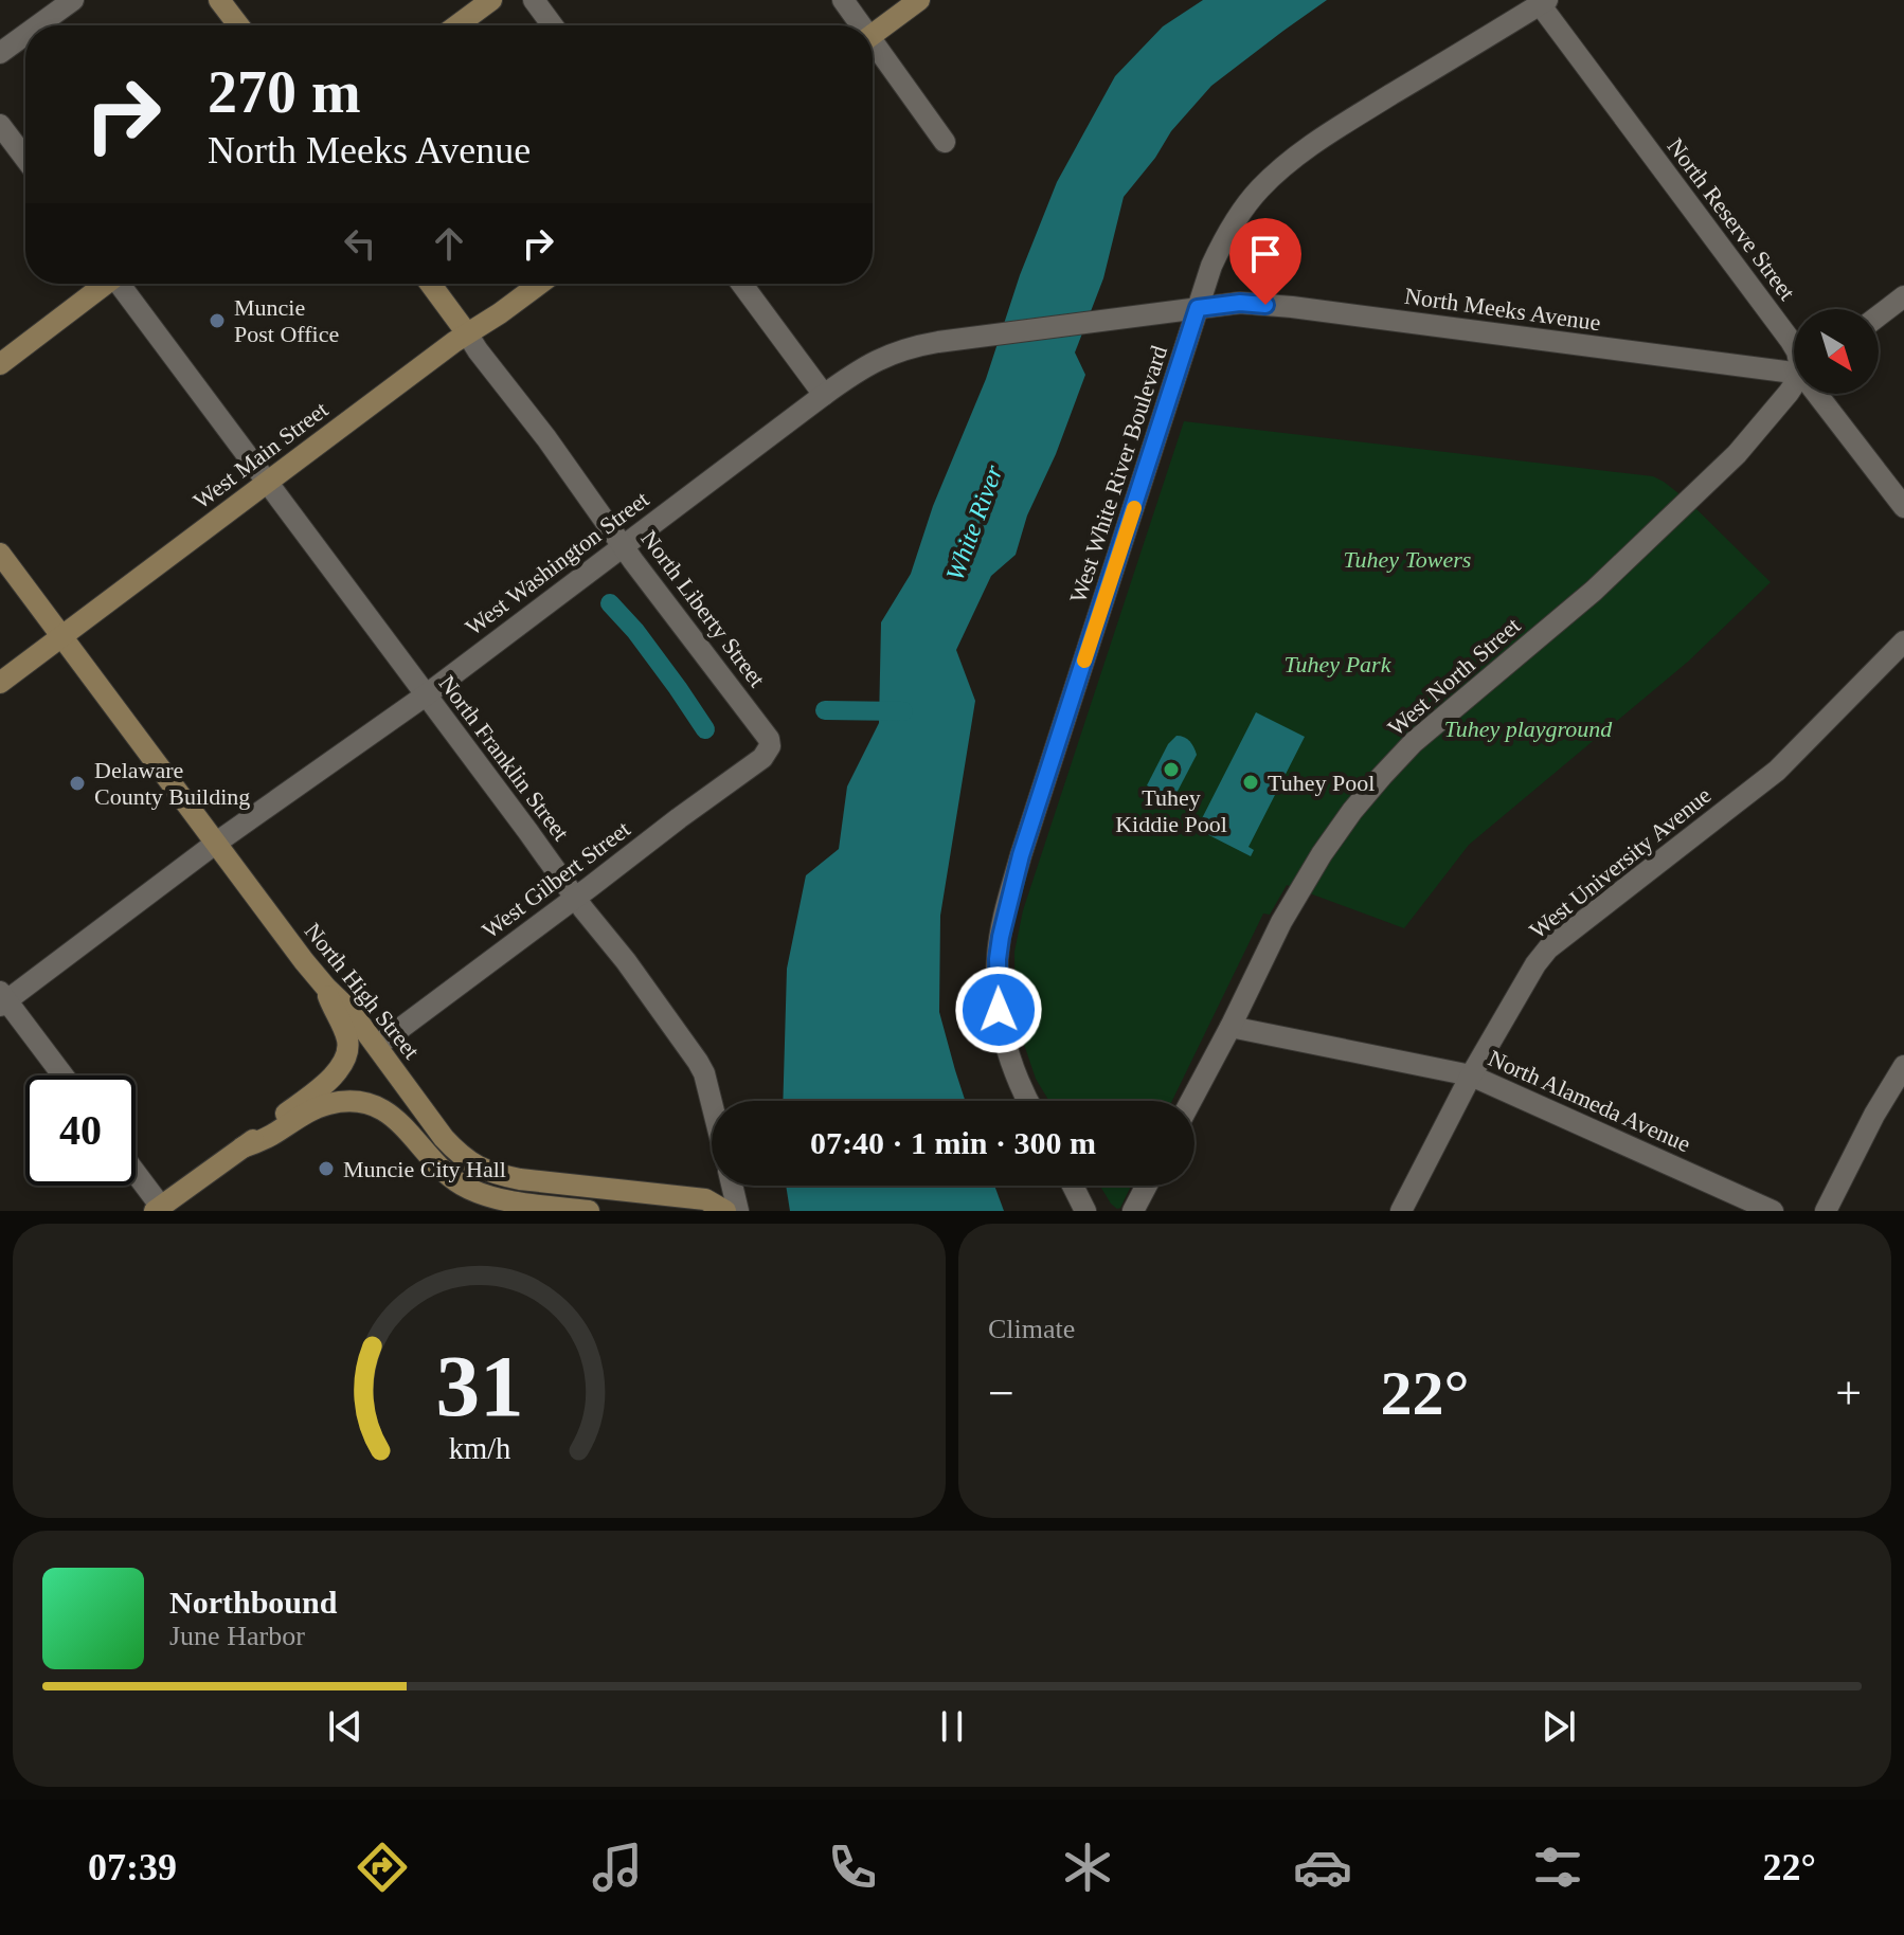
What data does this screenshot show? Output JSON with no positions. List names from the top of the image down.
{
  "streets": {
    "main road": ["West Main Street", "North High Street"],
    "street": [
      "North Reserve Street",
      "North Meeks Avenue",
      "West White River Boulevard",
      "West Washington Street",
      "North Liberty Street",
      "West North Street",
      "North Franklin Street",
      "West University Avenue",
      "West Gilbert Street",
      "North Alameda Avenue"
    ]
  },
  "crossings": [
    ["North Reserve Street", "West White River Boulevard"],
    ["North Meeks Avenue", "West White River Boulevard"],
    ["North Meeks Avenue", "West Washington Street"],
    ["West Main Street", "North Liberty Street"],
    ["West Main Street", "North Franklin Street"],
    ["West Main Street", "North High Street"],
    ["West White River Boulevard", "West Washington Street"],
    ["West Washington Street", "North Liberty Street"],
    ["West Washington Street", "North Franklin Street"],
    ["West Washington Street", "North High Street"],
    ["North Liberty Street", "West Gilbert Street"],
    ["West North Street", "North Alameda Avenue"],
    ["North Franklin Street", "West Gilbert Street"],
    ["West University Avenue", "North Alameda Avenue"],
    ["West Gilbert Street", "North High Street"]
  ],
  "water": ["White River"],
  "parks": ["Tuhey Towers", "Tuhey Park", "Tuhey playground"],
  "places": [
    "Muncie Post Office",
    "Tuhey Kiddie Pool",
    "Tuhey Pool",
    "Delaware County Building",
    "Muncie City Hall"
  ],
  "north": "bottom right",
  "page": {
    "turn": ["270 m", "North Meeks Avenue"],
    "limit": "40",
    "trip": "07:40 · 1 min · 300 m",
    "tile": "Climate",
    "heat": ["−", "22°", "+"],
    "song": ["Northbound", "June Harbor"],
    "tabs": ["07:39", "22°"],
    "gauge": ["31", "km/h"]
  }
}
